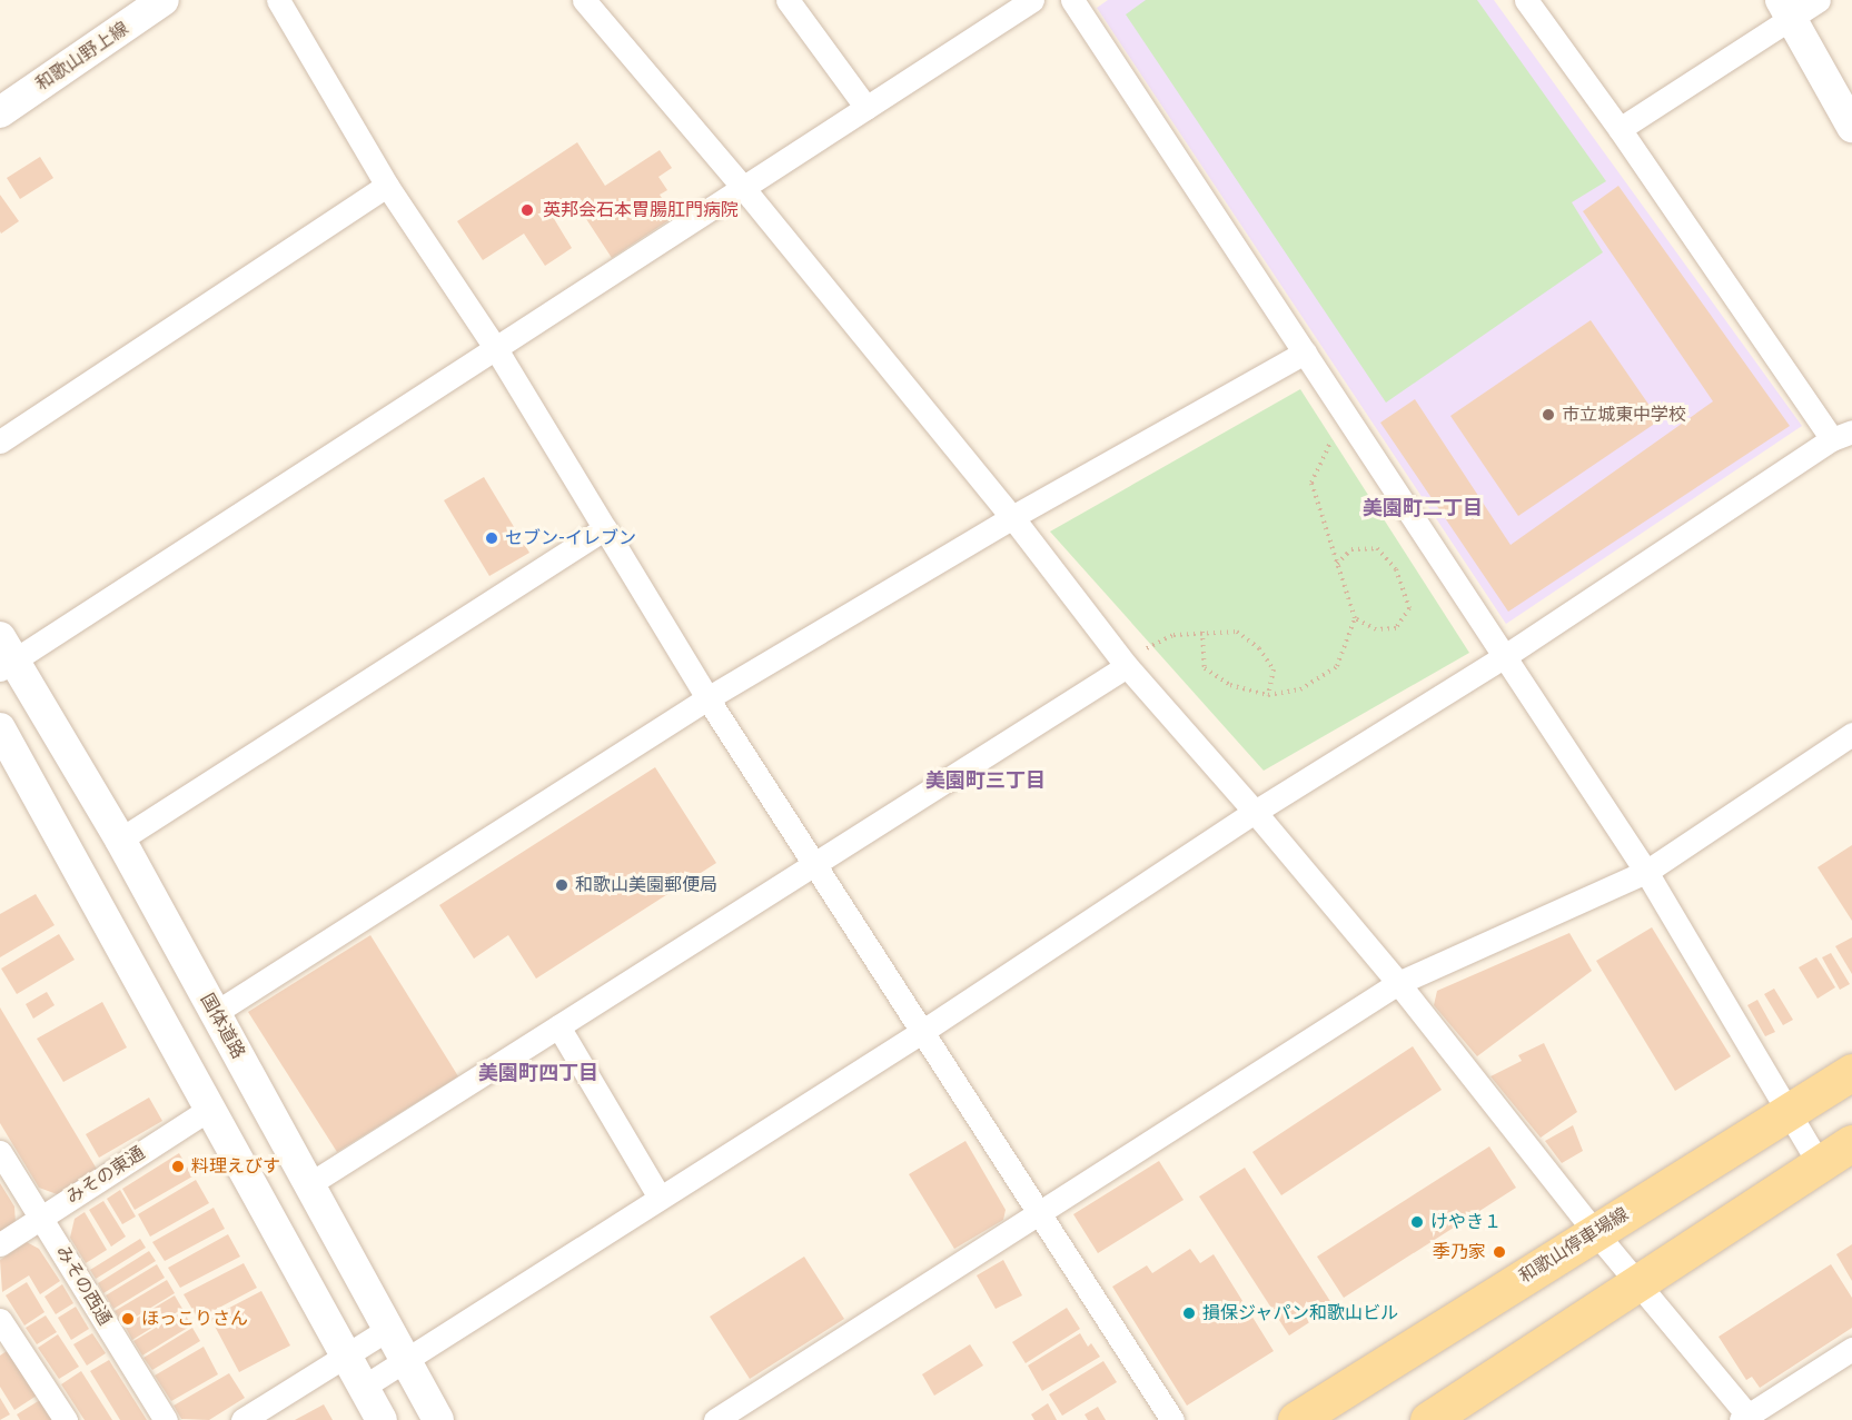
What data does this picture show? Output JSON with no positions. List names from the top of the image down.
{
  "streets": {
    "main road": ["和歌山停車場線"],
    "street": [
      "和歌山野上線",
      "国体道路",
      "みその東通",
      "みその西通"
    ]
  },
  "crossings": [
    ["みその東通", "みその西通"]
  ],
  "districts": ["美園町二丁目", "美園町三丁目", "美園町四丁目"],
  "places": [
    "英邦会石本胃腸肛門病院",
    "市立城東中学校",
    "セブン-イレブン",
    "和歌山美園郵便局",
    "料理えびす",
    "けやき１",
    "季乃家",
    "損保ジャパン和歌山ビル",
    "ほっこりさん"
  ]
}
